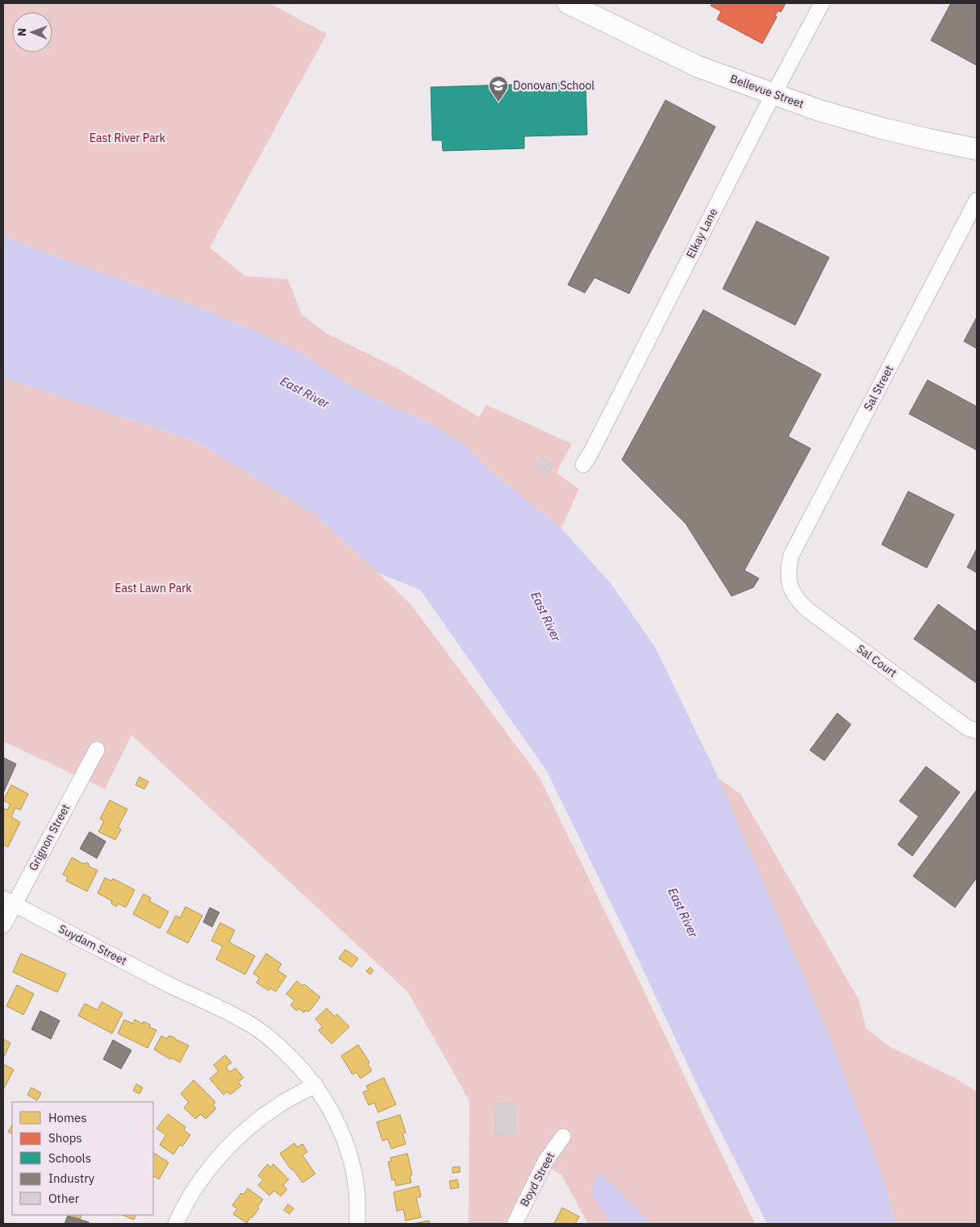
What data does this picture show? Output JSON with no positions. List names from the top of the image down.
{
  "streets": {
    "street": [
      "Bellevue Street",
      "Elkay Lane",
      "Sal Street",
      "Sal Court",
      "Grignon Street",
      "Suydam Street",
      "Boyd Street"
    ]
  },
  "crossings": [
    ["Bellevue Street", "Elkay Lane"],
    ["Sal Street", "Sal Court"],
    ["Grignon Street", "Suydam Street"]
  ],
  "water": ["East River"],
  "parks": ["East River Park", "East Lawn Park"],
  "places": {
    "school or university": ["Donovan School"]
  },
  "legend": [
    "Homes",
    "Shops",
    "Schools",
    "Industry",
    "Other"
  ],
  "north": "left"
}
